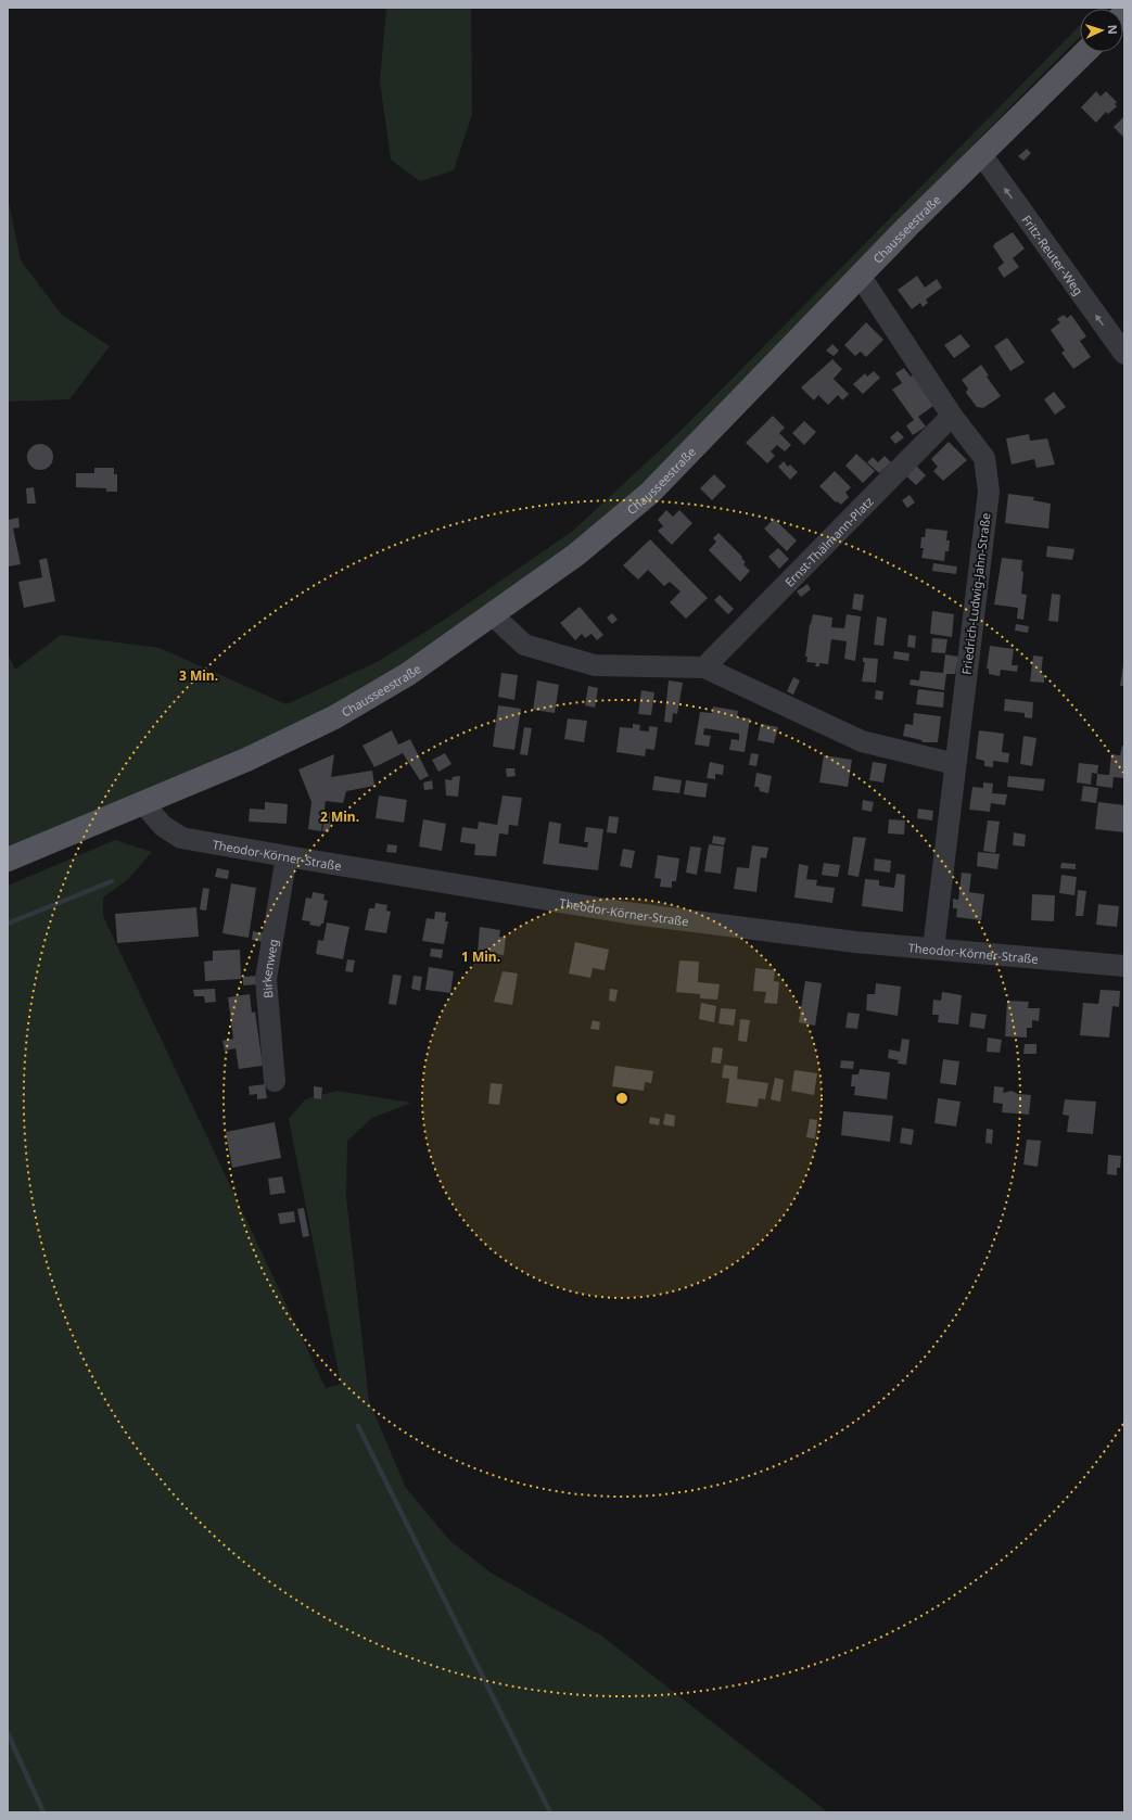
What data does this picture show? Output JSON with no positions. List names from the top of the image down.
{
  "streets": {
    "main road": ["Chausseestraße"],
    "street": [
      "Fritz-Reuter-Weg",
      "Ernst-Thälmann-Platz",
      "Friedrich-Ludwig-Jahn-Straße",
      "Theodor-Körner-Straße",
      "Birkenweg"
    ]
  },
  "crossings": [
    ["Chausseestraße", "Fritz-Reuter-Weg"],
    ["Chausseestraße", "Friedrich-Ludwig-Jahn-Straße"],
    ["Chausseestraße", "Theodor-Körner-Straße"],
    ["Ernst-Thälmann-Platz", "Friedrich-Ludwig-Jahn-Straße"],
    ["Friedrich-Ludwig-Jahn-Straße", "Theodor-Körner-Straße"],
    ["Theodor-Körner-Straße", "Birkenweg"]
  ],
  "one_way": ["Fritz-Reuter-Weg"],
  "north": "right",
  "rings": ["3 Min.", "2 Min.", "1 Min."]
}
